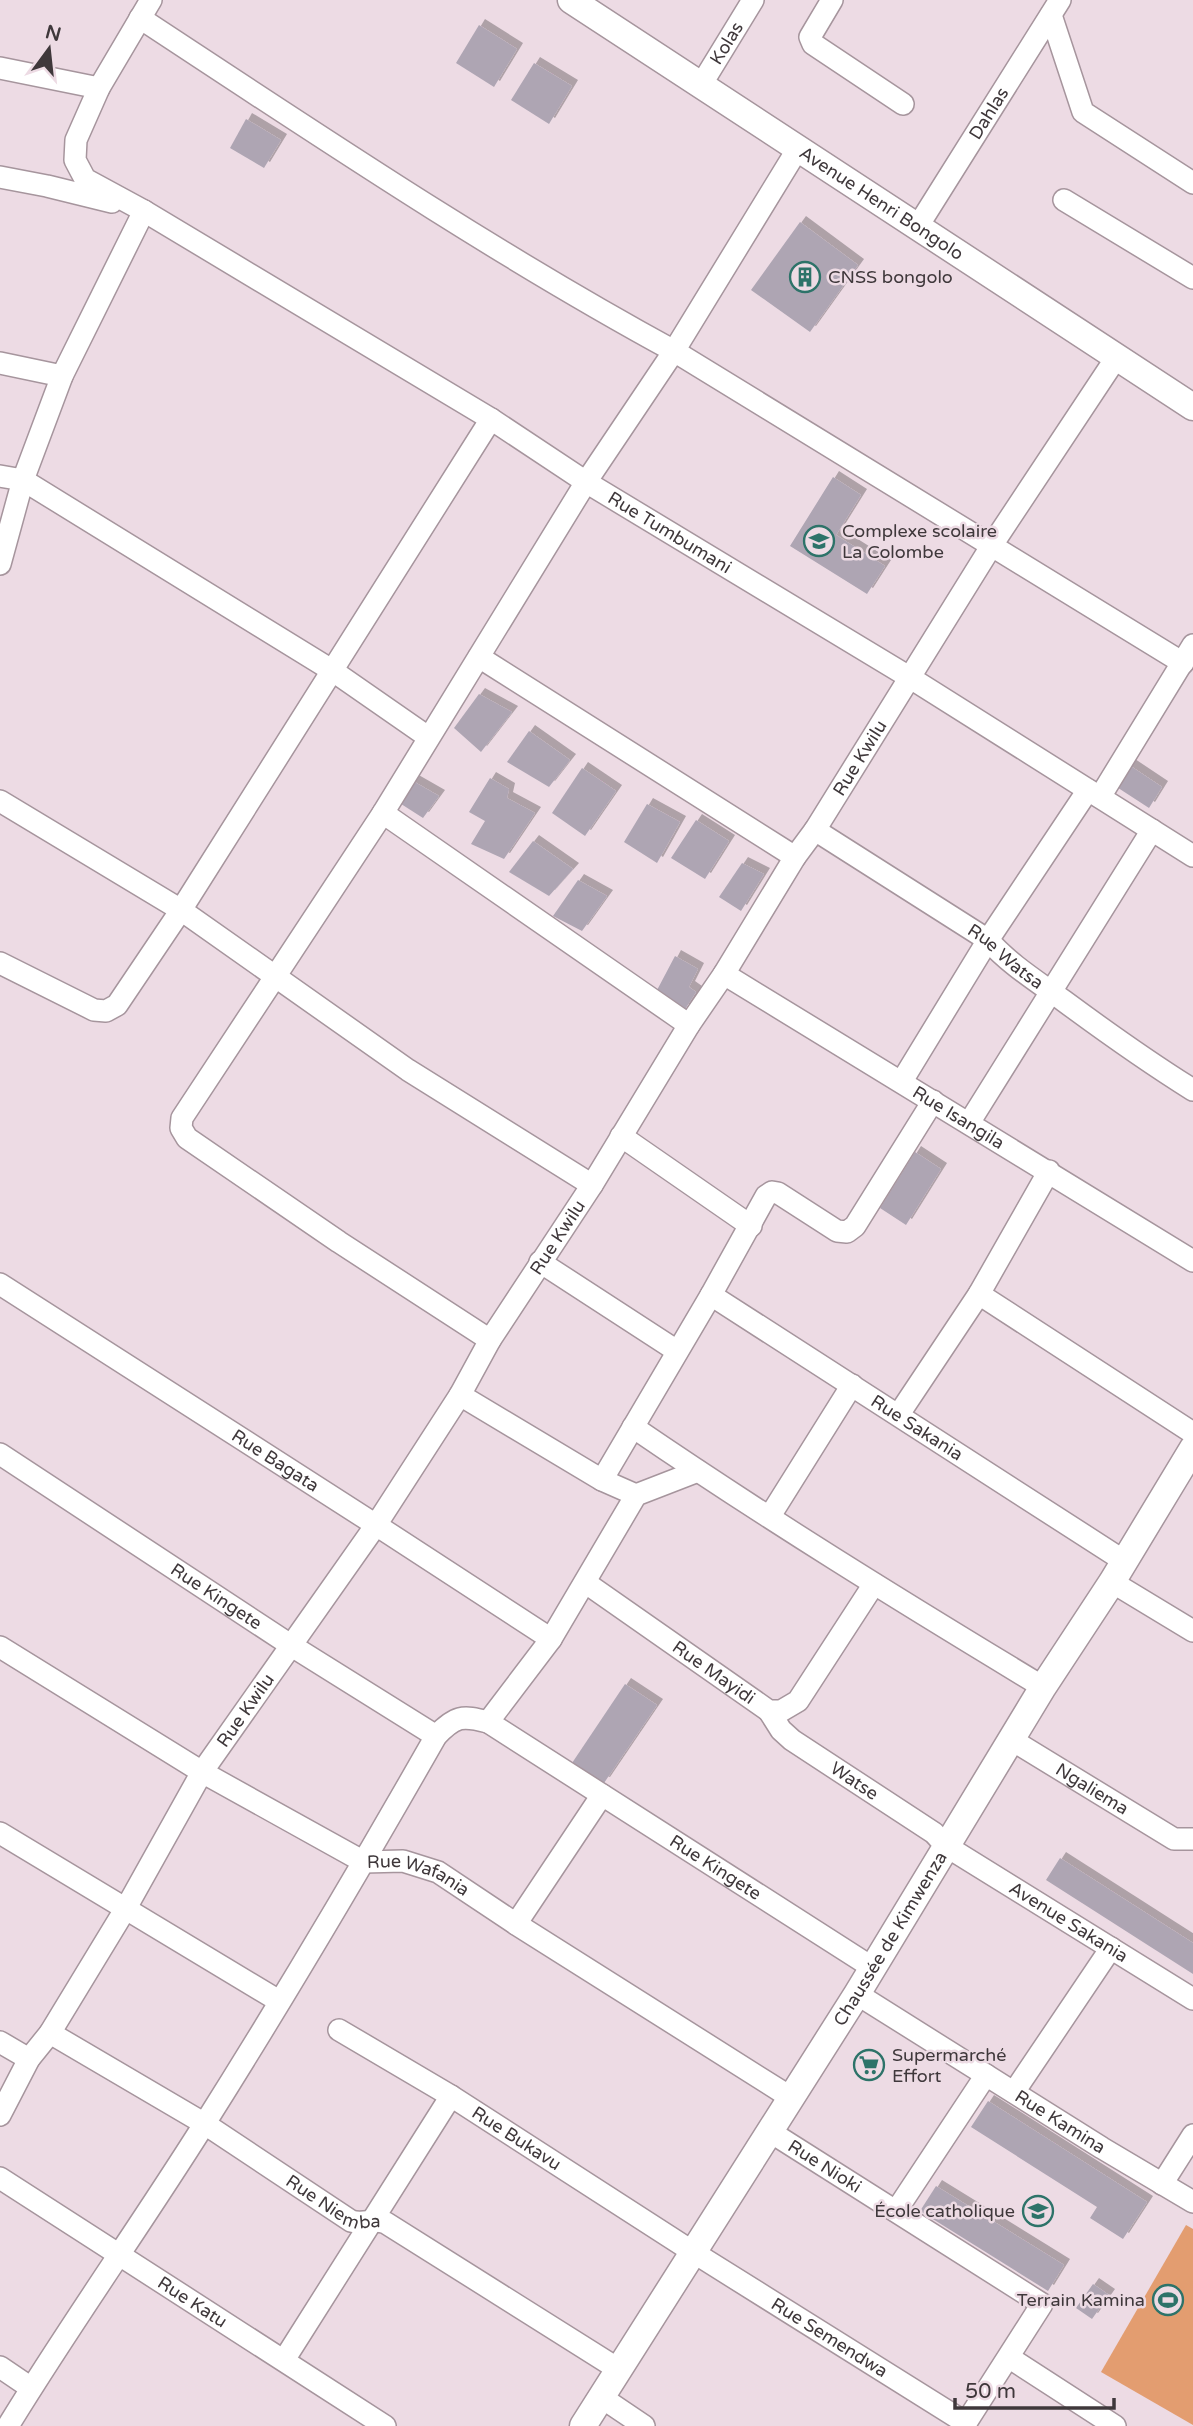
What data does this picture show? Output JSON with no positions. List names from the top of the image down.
{
  "streets": {
    "street": [
      "Kolas",
      "Dahlas",
      "Avenue Henri Bongolo",
      "Rue Tumbumani",
      "Rue Kwilu",
      "Rue Watsa",
      "Rue Isangila",
      "Rue Sakania",
      "Rue Bagata",
      "Rue Kingete",
      "Rue Mayidi",
      "Watse",
      "Ngaliema",
      "Rue Wafania",
      "Avenue Sakania",
      "Chaussée de Kimwenza",
      "Rue Kamina",
      "Rue Bukavu",
      "Rue Nioki",
      "Rue Niemba",
      "Rue Katu",
      "Rue Semendwa"
    ]
  },
  "crossings": [
    ["Kolas", "Avenue Henri Bongolo"],
    ["Dahlas", "Avenue Henri Bongolo"],
    ["Avenue Henri Bongolo", "Rue Kwilu"],
    ["Rue Tumbumani", "Rue Kwilu"],
    ["Rue Kwilu", "Rue Watsa"],
    ["Rue Kwilu", "Rue Isangila"],
    ["Rue Kwilu", "Rue Bagata"],
    ["Rue Kwilu", "Rue Kingete"],
    ["Rue Kwilu", "Rue Wafania"],
    ["Rue Kwilu", "Rue Niemba"],
    ["Rue Sakania", "Chaussée de Kimwenza"],
    ["Rue Kingete", "Chaussée de Kimwenza"],
    ["Rue Mayidi", "Watse"],
    ["Watse", "Avenue Sakania"],
    ["Watse", "Chaussée de Kimwenza"],
    ["Ngaliema", "Chaussée de Kimwenza"],
    ["Rue Wafania", "Chaussée de Kimwenza"],
    ["Avenue Sakania", "Chaussée de Kimwenza"],
    ["Chaussée de Kimwenza", "Rue Kamina"],
    ["Chaussée de Kimwenza", "Rue Bukavu"],
    ["Chaussée de Kimwenza", "Rue Nioki"],
    ["Chaussée de Kimwenza", "Rue Niemba"],
    ["Chaussée de Kimwenza", "Rue Semendwa"],
    ["Rue Bukavu", "Rue Semendwa"]
  ],
  "places": {
    "building": ["CNSS bongolo"],
    "school or university": ["Complexe scolaire La Colombe", "École catholique"],
    "supermarket": ["Supermarché Effort"],
    "sports": ["Terrain Kamina"]
  },
  "scale_bar": "50 m",
  "north": "top"
}
